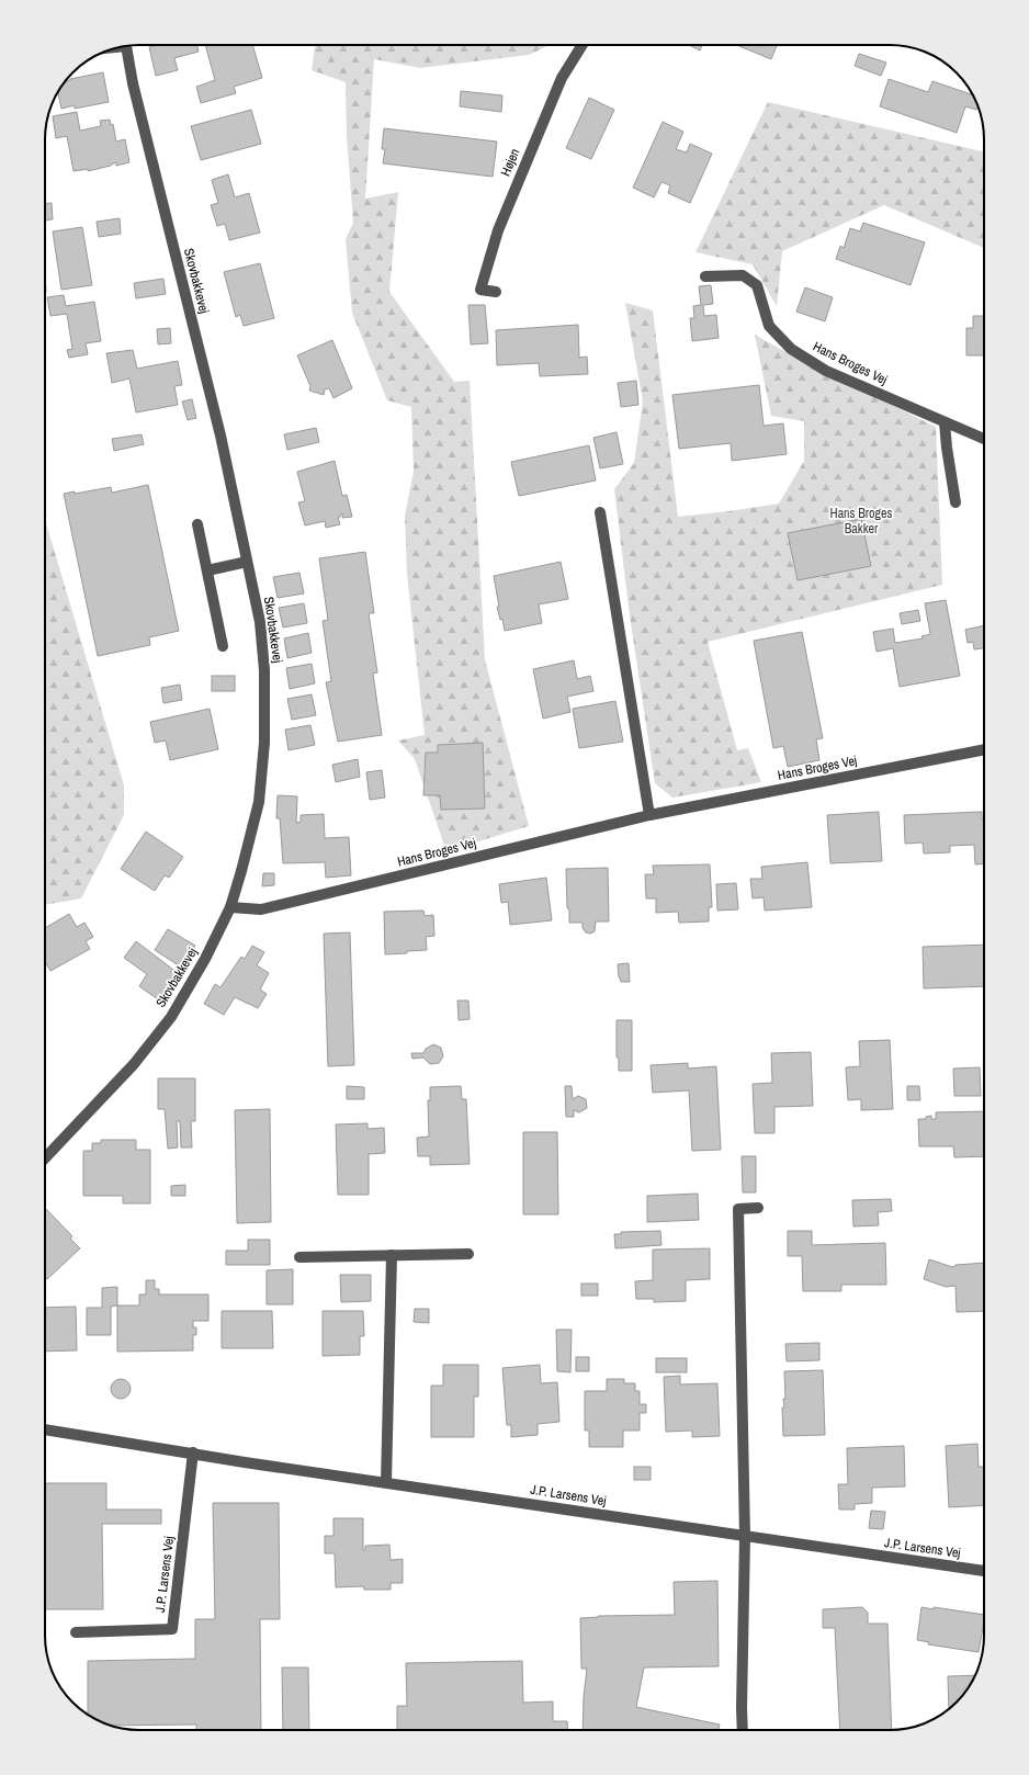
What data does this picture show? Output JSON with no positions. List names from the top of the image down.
{
  "streets": {
    "street": [
      "Højen",
      "Skovbakkevej",
      "Hans Broges Vej",
      "J.P. Larsens Vej"
    ]
  },
  "crossings": [
    ["Skovbakkevej", "Hans Broges Vej"]
  ],
  "parks": ["Hans Broges Bakker"]
}
